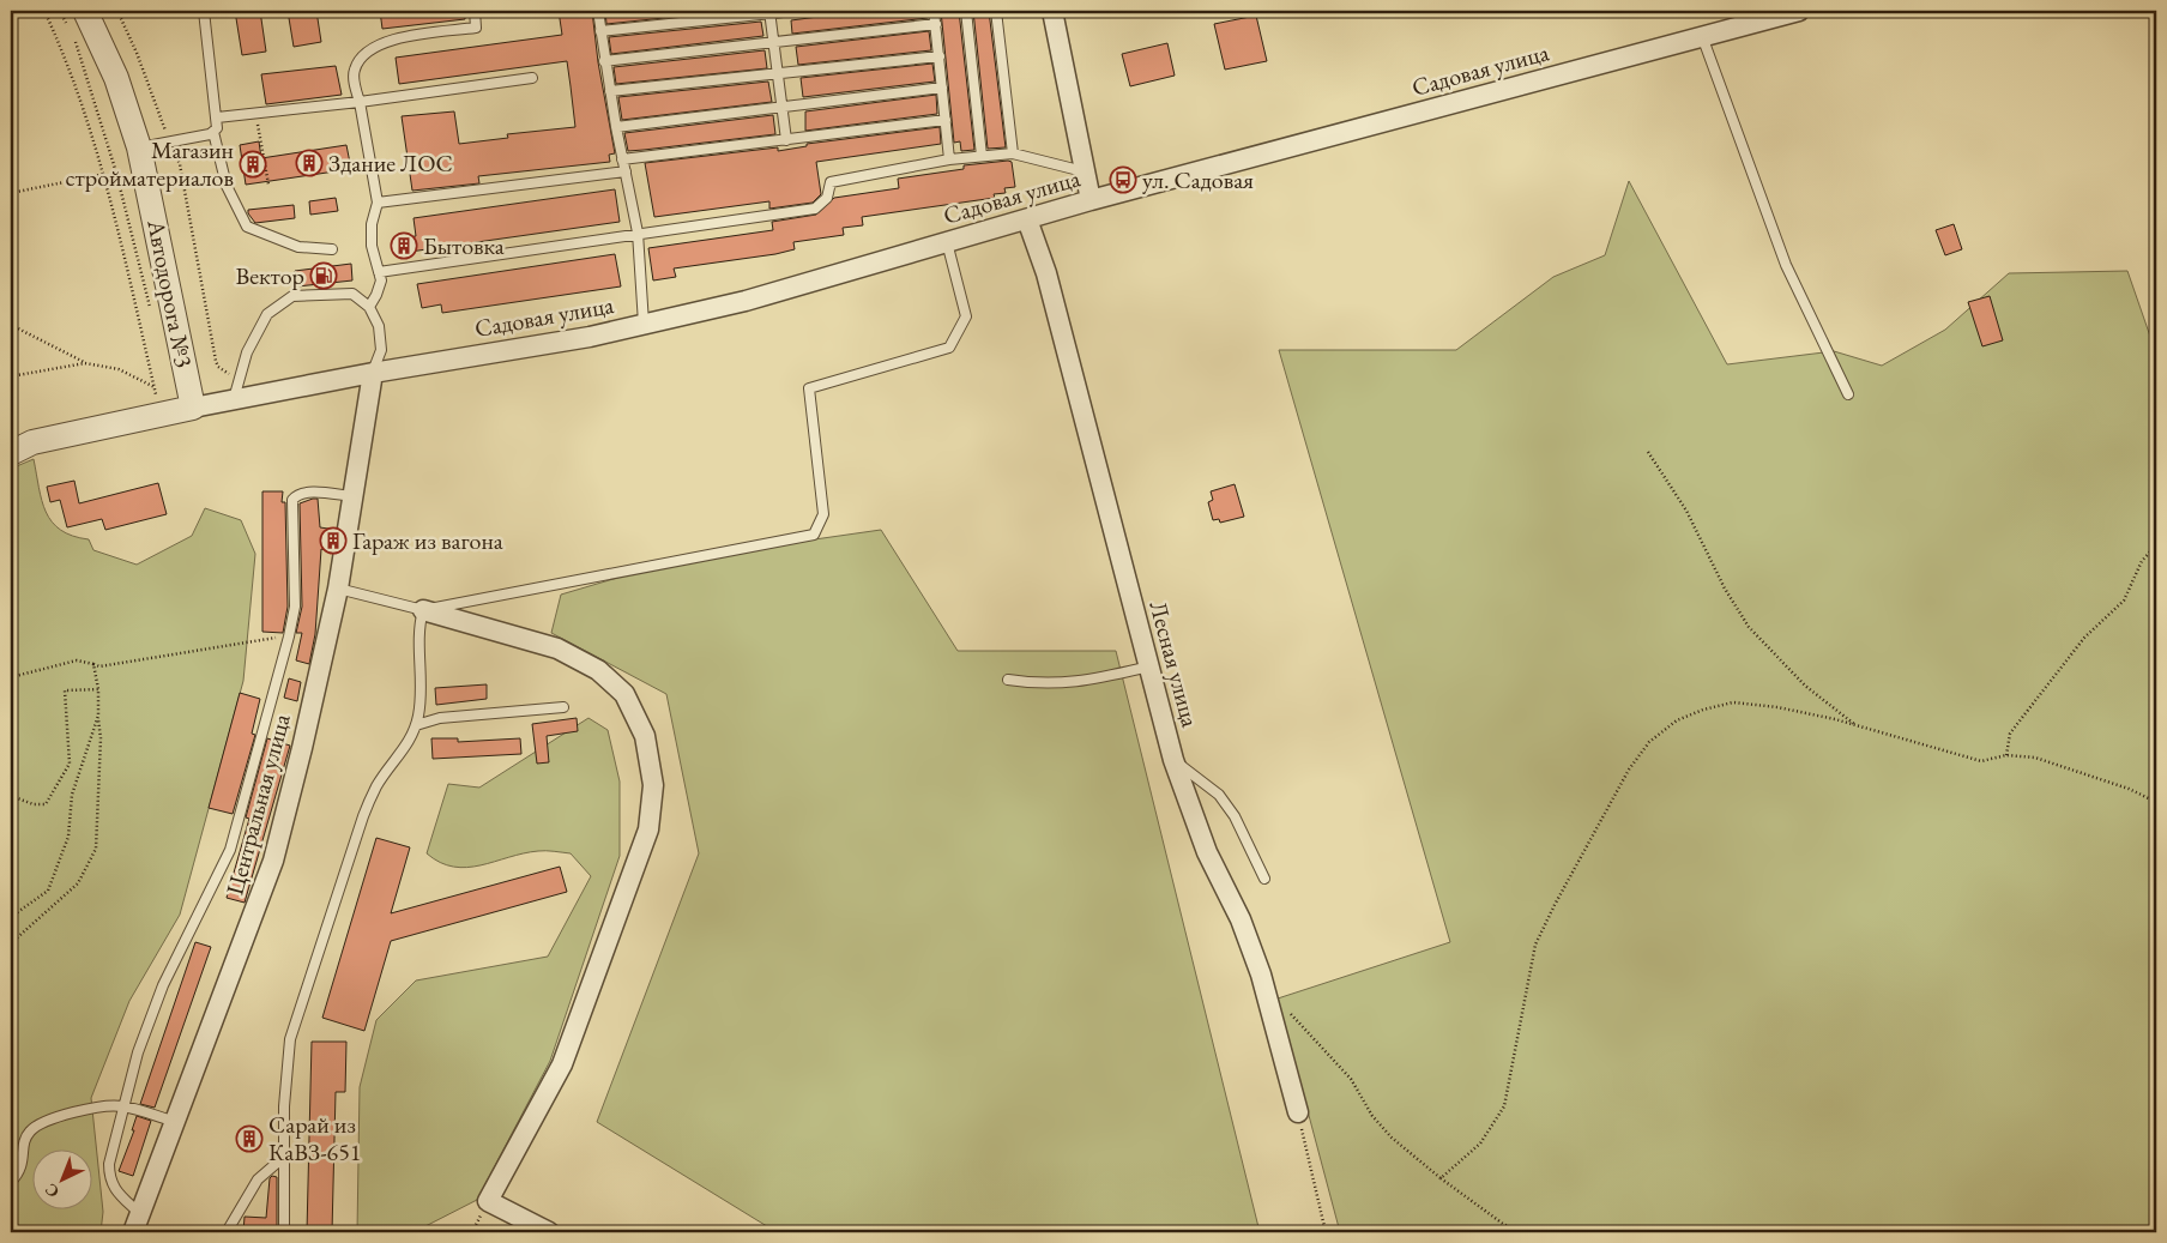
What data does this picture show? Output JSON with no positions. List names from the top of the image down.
{
  "streets": {
    "street": [
      "Садовая улица",
      "Автодорога №3",
      "Лесная улица",
      "Центральная улица"
    ]
  },
  "crossings": [
    ["Садовая улица", "Автодорога №3"],
    ["Садовая улица", "Лесная улица"],
    ["Садовая улица", "Центральная улица"]
  ],
  "places": {
    "building": [
      "Здание ЛОС",
      "Магазин стройматериалов",
      "Бытовка",
      "Гараж из вагона",
      "Сарай из КаВЗ-651"
    ],
    "bus stop": ["ул. Садовая"],
    "fuel station": ["Вектор"]
  },
  "north": "bottom left"
}
